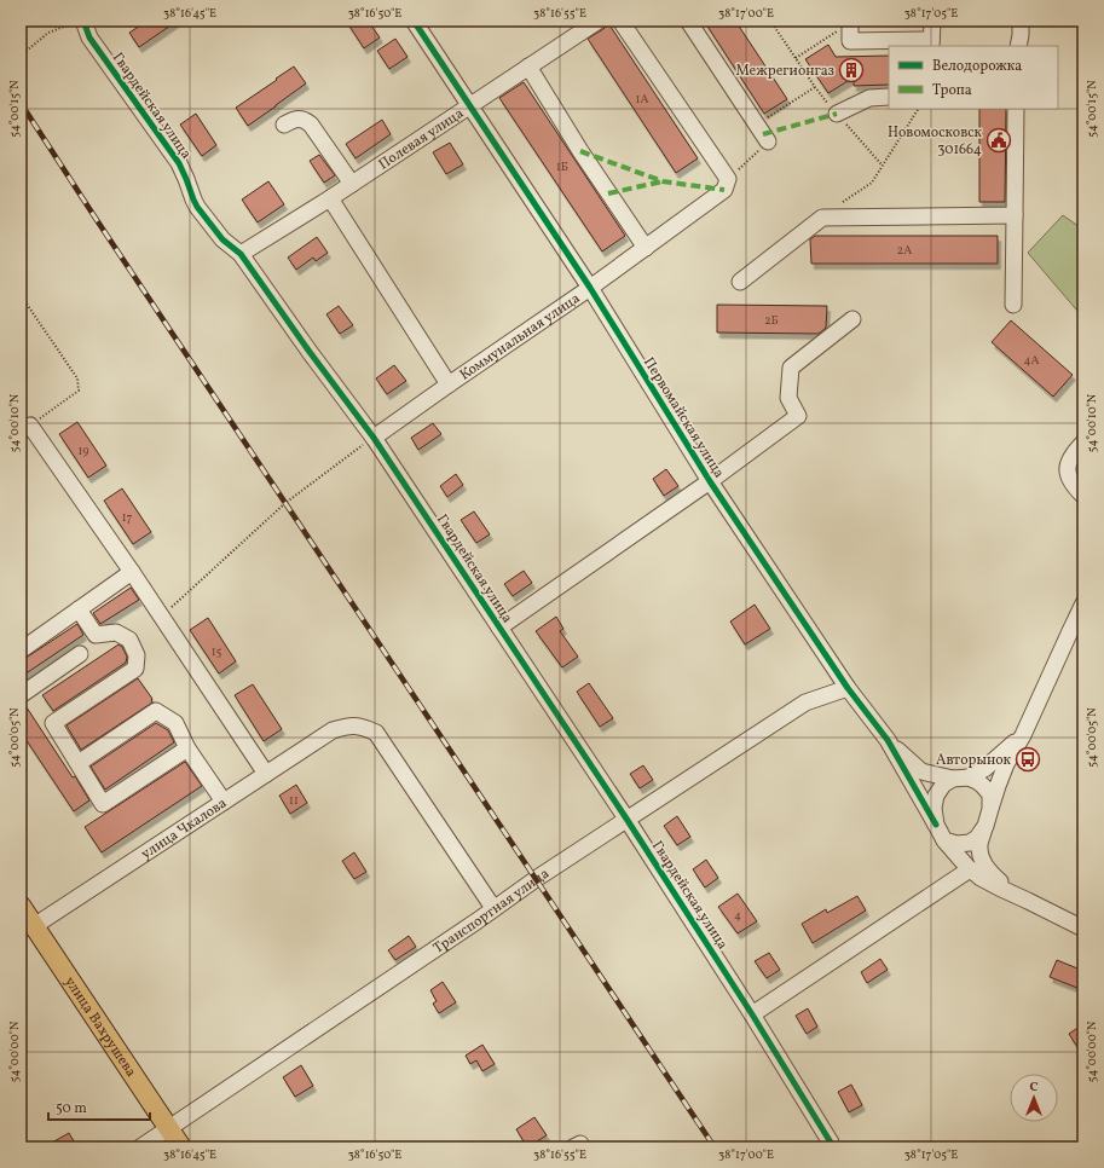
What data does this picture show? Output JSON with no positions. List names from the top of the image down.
{
  "streets": {
    "main road": ["улица Вахрушева"],
    "street": [
      "Гвардейская улица",
      "Полевая улица",
      "Коммунальная улица",
      "Первомайская улица",
      "улица Чкалова",
      "Транспортная улица"
    ]
  },
  "crossings": [
    ["Гвардейская улица", "Полевая улица"],
    ["Гвардейская улица", "Коммунальная улица"],
    ["Гвардейская улица", "Транспортная улица"],
    ["Полевая улица", "Первомайская улица"],
    ["Коммунальная улица", "Первомайская улица"],
    ["Первомайская улица", "Транспортная улица"],
    ["улица Чкалова", "Транспортная улица"],
    ["улица Чкалова", "улица Вахрушева"],
    ["Транспортная улица", "улица Вахрушева"]
  ],
  "places": {
    "building": ["Межрегионгаз"],
    "public building": ["Новомосковск 301664"],
    "bus stop": ["Авторынок"]
  },
  "house_numbers": [
    "1А",
    "1Б",
    "2А",
    "2Б",
    "4А",
    "19",
    "17",
    "15",
    "11",
    "4"
  ],
  "legend": ["Велодорожка", "Тропа"],
  "scale_bar": "50 m",
  "north": "top",
  "coordinates": [
    "38°16'45\"E",
    "38°16'50\"E",
    "38°16'55\"E",
    "38°17'00\"E",
    "38°17'05\"E",
    "54°00'15\"N",
    "54°00'10\"N",
    "54°00'05\"N",
    "54°00'00\"N"
  ]
}
